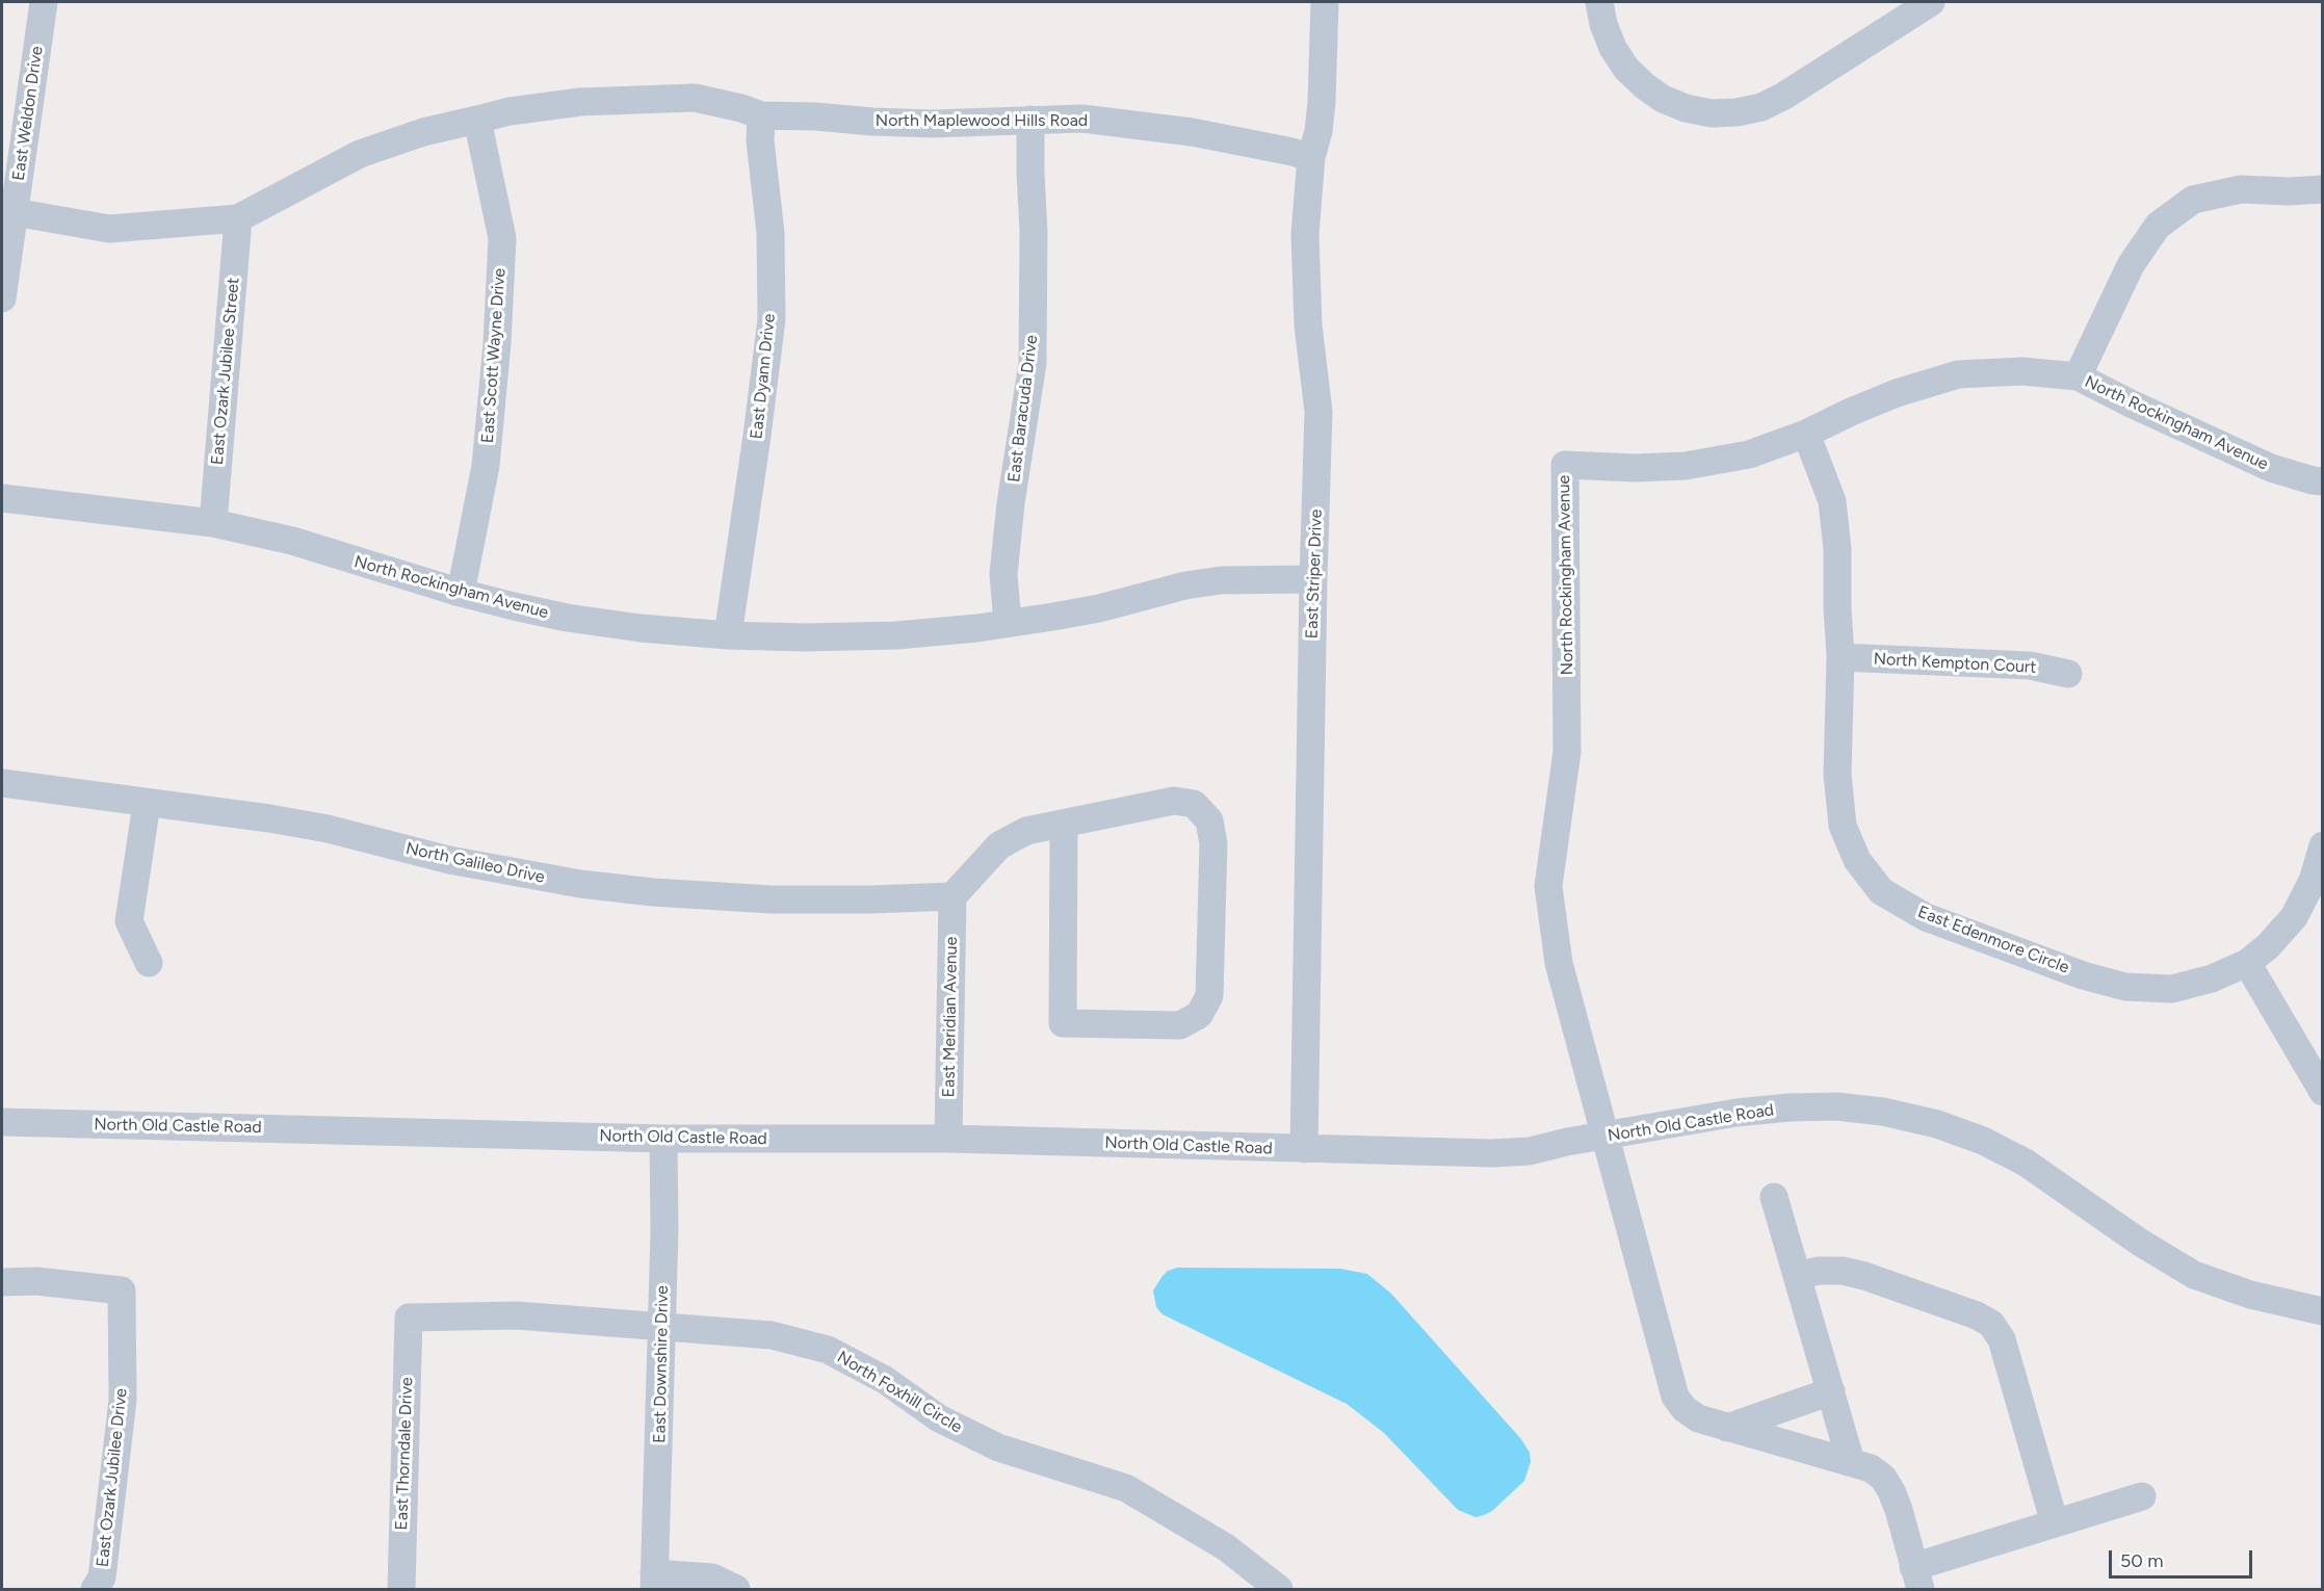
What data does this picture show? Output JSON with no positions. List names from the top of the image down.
{
  "streets": {
    "street": [
      "East Weldon Drive",
      "North Maplewood Hills Road",
      "East Scott Wayne Drive",
      "East Ozark Jubilee Street",
      "East Dyann Drive",
      "East Baracuda Drive",
      "North Rockingham Avenue",
      "East Striper Drive",
      "North Kempton Court",
      "North Galileo Drive",
      "East Edenmore Circle",
      "East Meridian Avenue",
      "North Old Castle Road",
      "East Downshire Drive",
      "North Foxhill Circle",
      "East Thorndale Drive",
      "East Ozark Jubilee Drive"
    ]
  },
  "crossings": [
    ["East Weldon Drive", "North Maplewood Hills Road"],
    ["North Maplewood Hills Road", "East Scott Wayne Drive"],
    ["North Maplewood Hills Road", "East Ozark Jubilee Street"],
    ["North Maplewood Hills Road", "East Dyann Drive"],
    ["North Maplewood Hills Road", "East Baracuda Drive"],
    ["North Maplewood Hills Road", "East Striper Drive"],
    ["East Scott Wayne Drive", "North Rockingham Avenue"],
    ["East Ozark Jubilee Street", "North Rockingham Avenue"],
    ["East Dyann Drive", "North Rockingham Avenue"],
    ["East Baracuda Drive", "North Rockingham Avenue"],
    ["North Rockingham Avenue", "East Striper Drive"],
    ["North Rockingham Avenue", "East Edenmore Circle"],
    ["North Rockingham Avenue", "North Old Castle Road"],
    ["East Striper Drive", "North Old Castle Road"],
    ["North Kempton Court", "East Edenmore Circle"],
    ["North Galileo Drive", "East Meridian Avenue"],
    ["East Meridian Avenue", "North Old Castle Road"],
    ["North Old Castle Road", "East Downshire Drive"],
    ["East Downshire Drive", "North Foxhill Circle"],
    ["North Foxhill Circle", "East Thorndale Drive"]
  ],
  "scale_bar": "50 m"
}
